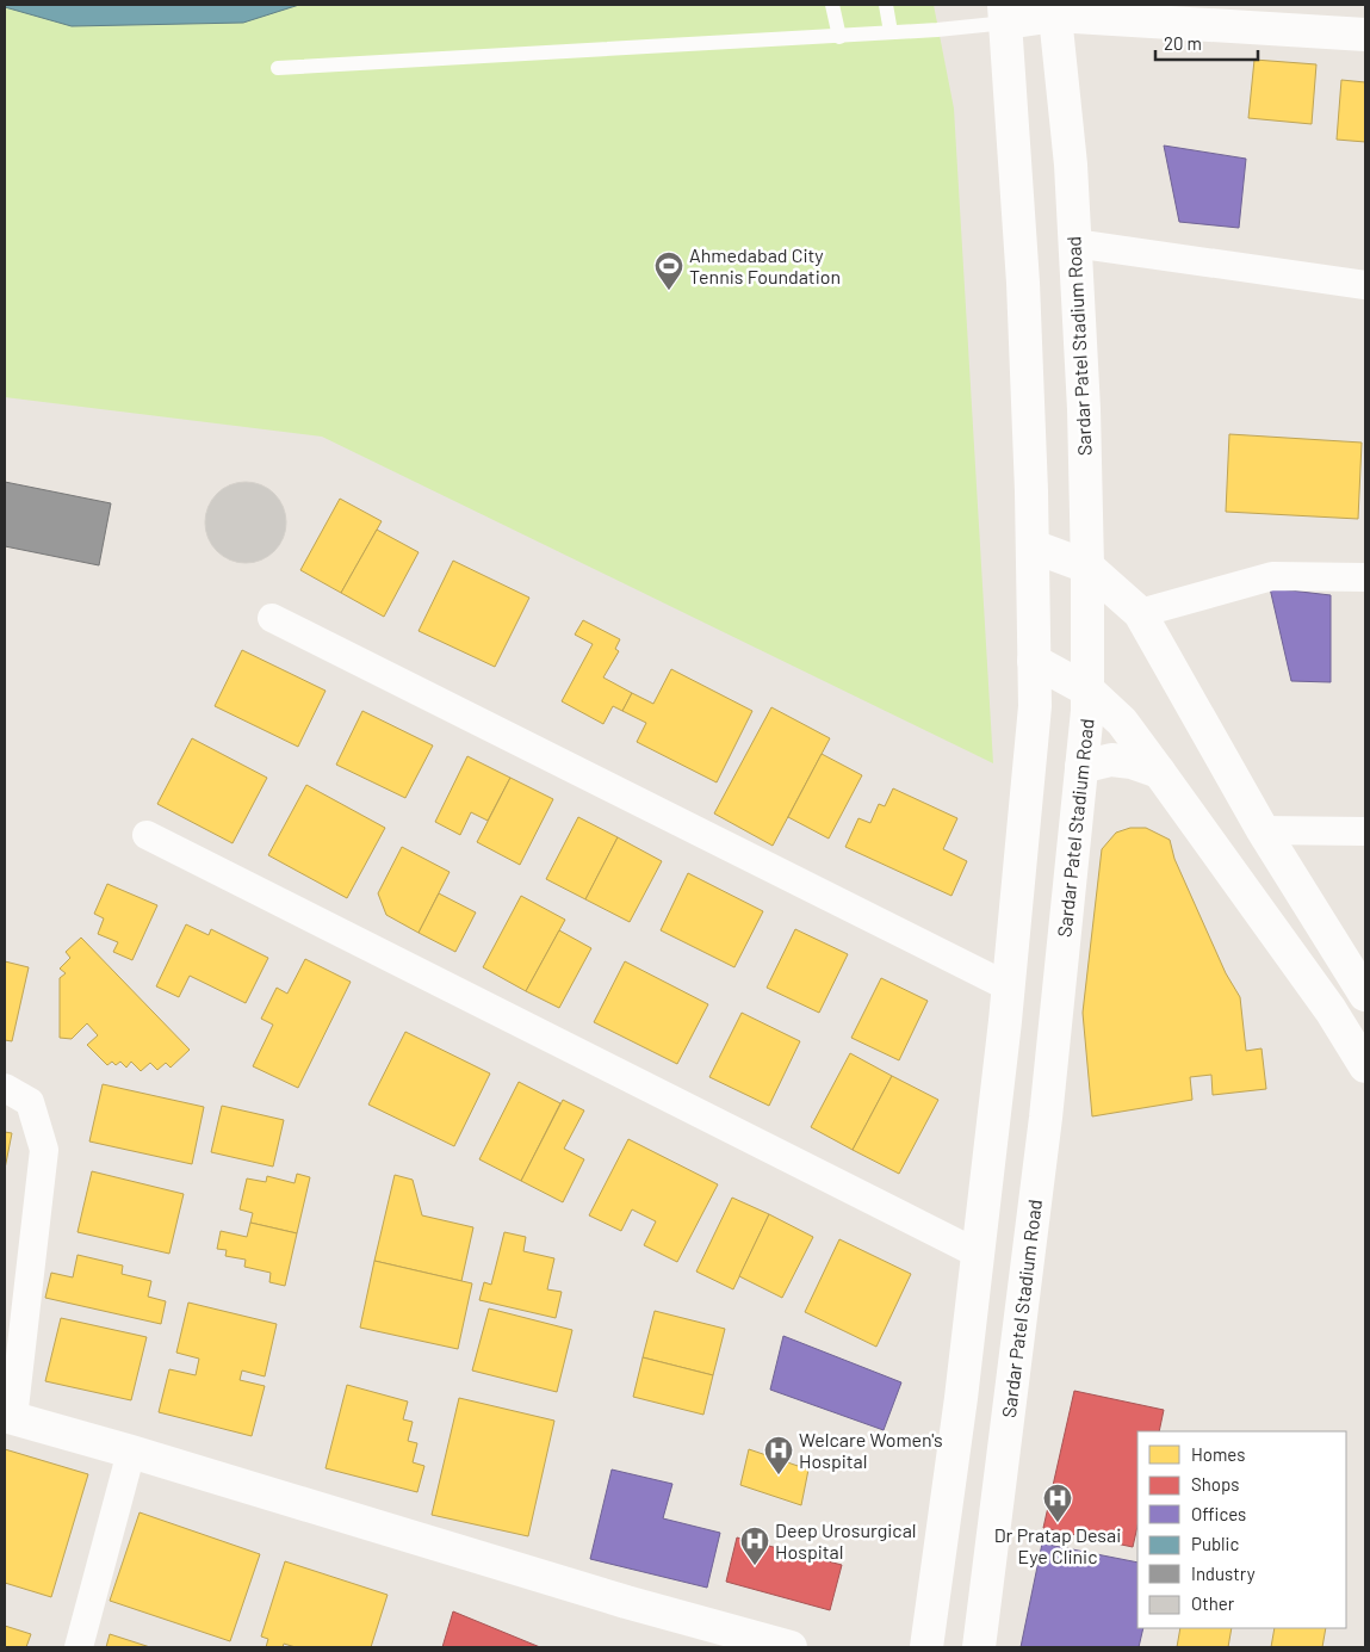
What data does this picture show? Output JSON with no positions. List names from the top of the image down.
{
  "streets": {
    "street": ["Sardar Patel Stadium Road"]
  },
  "places": {
    "sports": ["Ahmedabad City Tennis Foundation"],
    "hospital": ["Welcare Women's Hospital", "Dr Pratap Desai Eye Clinic", "Deep Urosurgical Hospital"]
  },
  "legend": [
    "Homes",
    "Shops",
    "Offices",
    "Public",
    "Industry",
    "Other"
  ],
  "scale_bar": "20 m"
}
